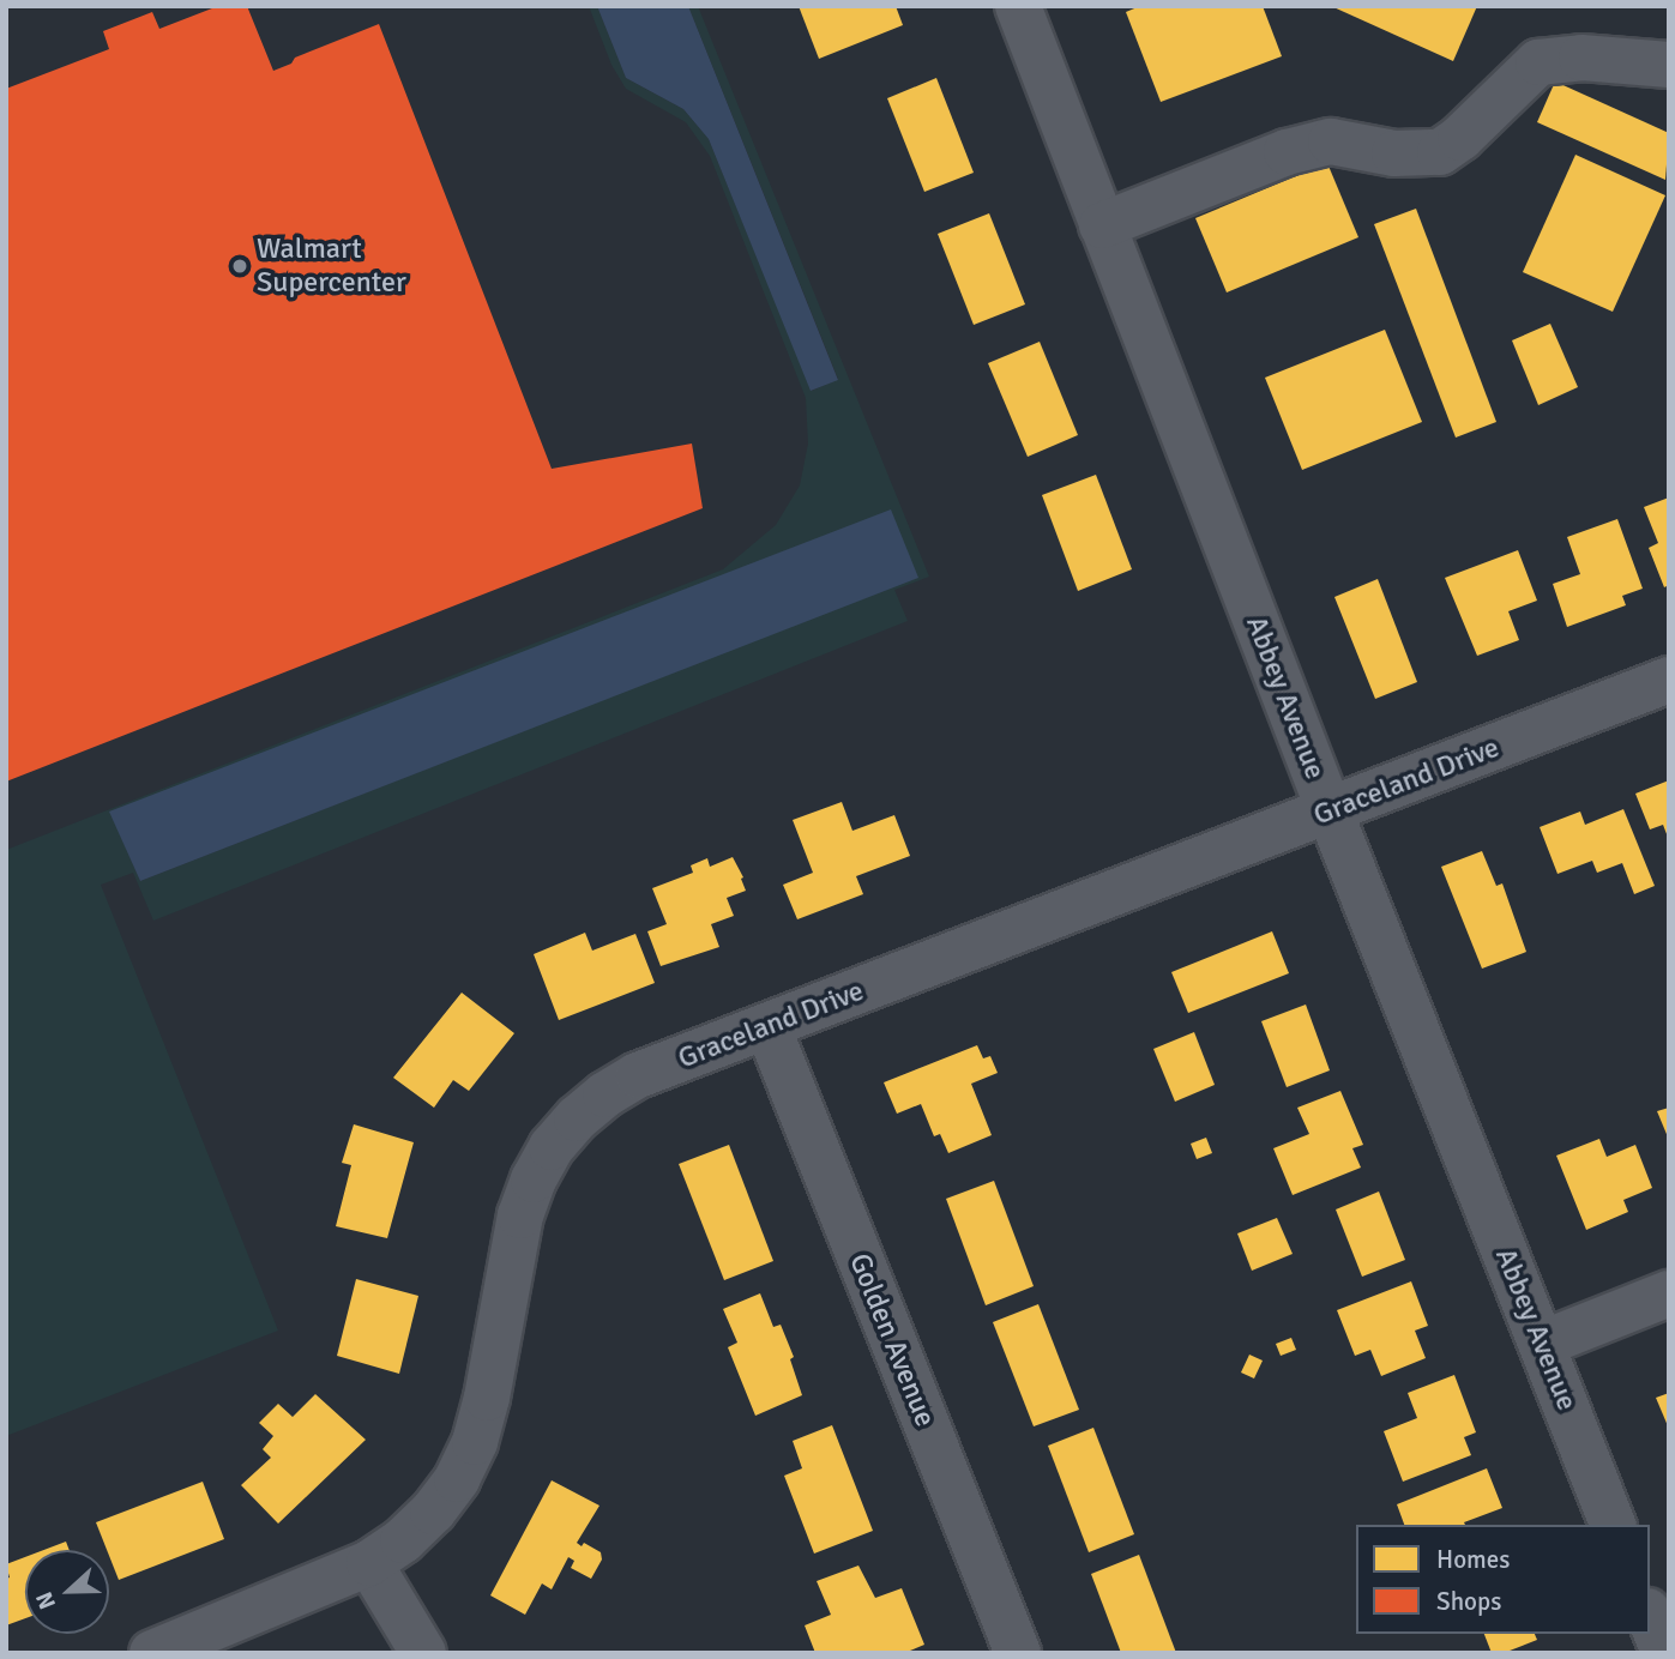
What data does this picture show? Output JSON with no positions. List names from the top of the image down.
{
  "streets": {
    "street": ["Abbey Avenue", "Graceland Drive", "Golden Avenue"]
  },
  "crossings": [
    ["Abbey Avenue", "Graceland Drive"],
    ["Graceland Drive", "Golden Avenue"]
  ],
  "places": ["Walmart Supercenter"],
  "legend": ["Homes", "Shops"],
  "north": "left"
}
